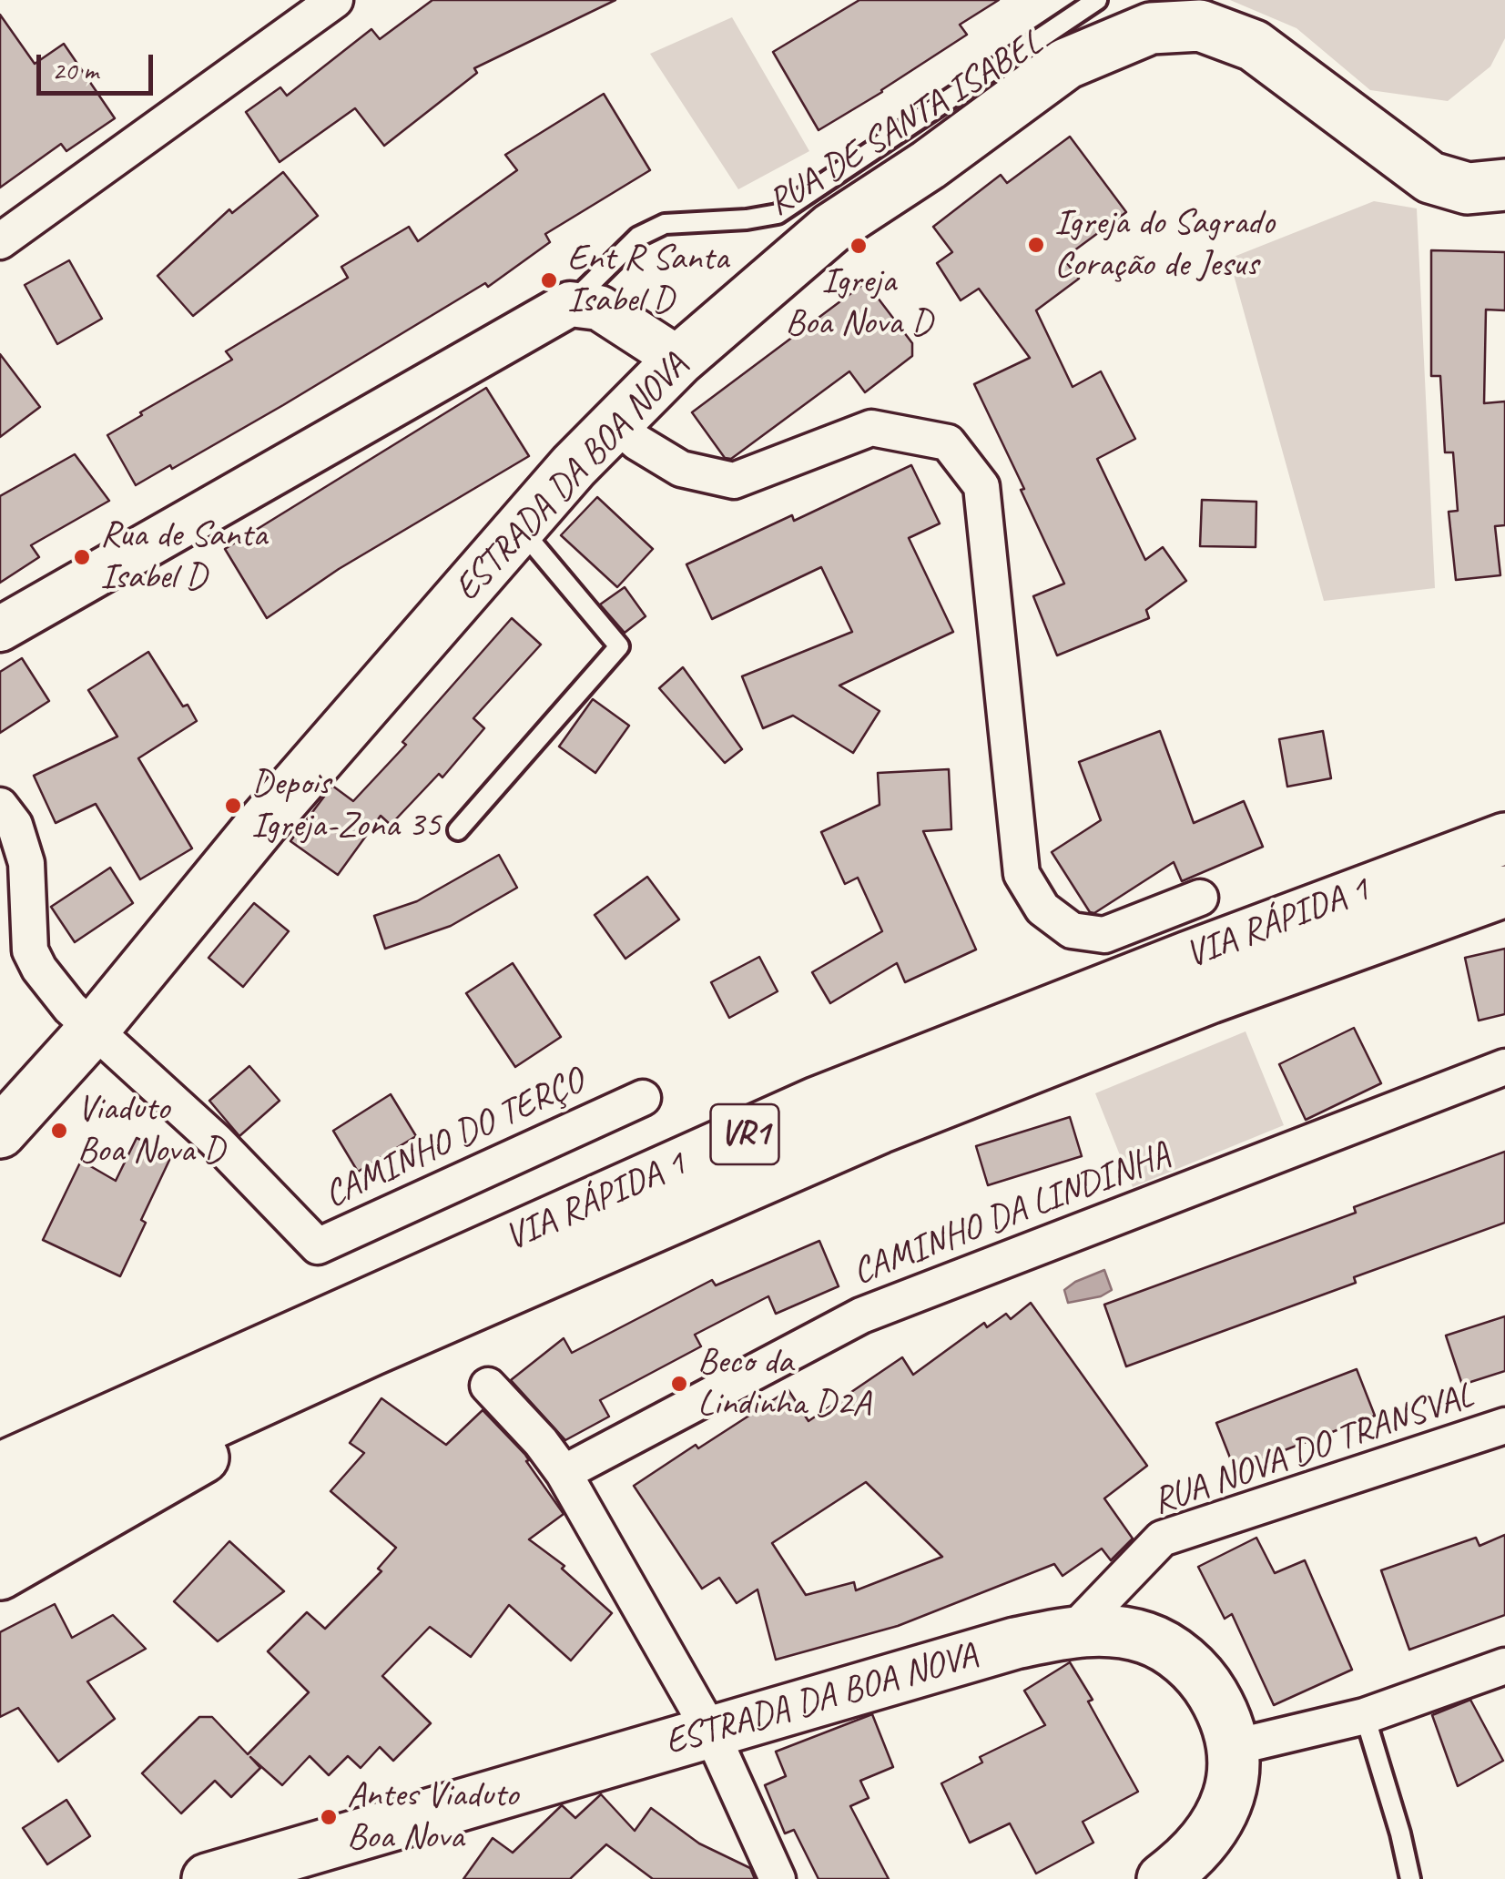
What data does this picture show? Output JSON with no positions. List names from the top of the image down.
{
  "streets": {
    "main road": ["ESTRADA DA BOA NOVA", "VIA RÁPIDA 1", "VR1"],
    "street": [
      "RUA DE SANTA ISABEL",
      "CAMINHO DO TERÇO",
      "CAMINHO DA LINDINHA",
      "RUA NOVA DO TRANSVAL"
    ]
  },
  "crossings": [
    ["ESTRADA DA BOA NOVA", "CAMINHO DO TERÇO"],
    ["ESTRADA DA BOA NOVA", "RUA NOVA DO TRANSVAL"]
  ],
  "places": [
    "Igreja do Sagrado Coração de Jesus",
    "Igreja Boa Nova D",
    "Ent R Santa Isabel D",
    "Rua de Santa Isabel D",
    "Depois Igreja-Zona 35",
    "Viaduto Boa Nova D",
    "Beco da Lindinha D2A",
    "Antes Viaduto Boa Nova"
  ],
  "scale_bar": "20 m"
}
